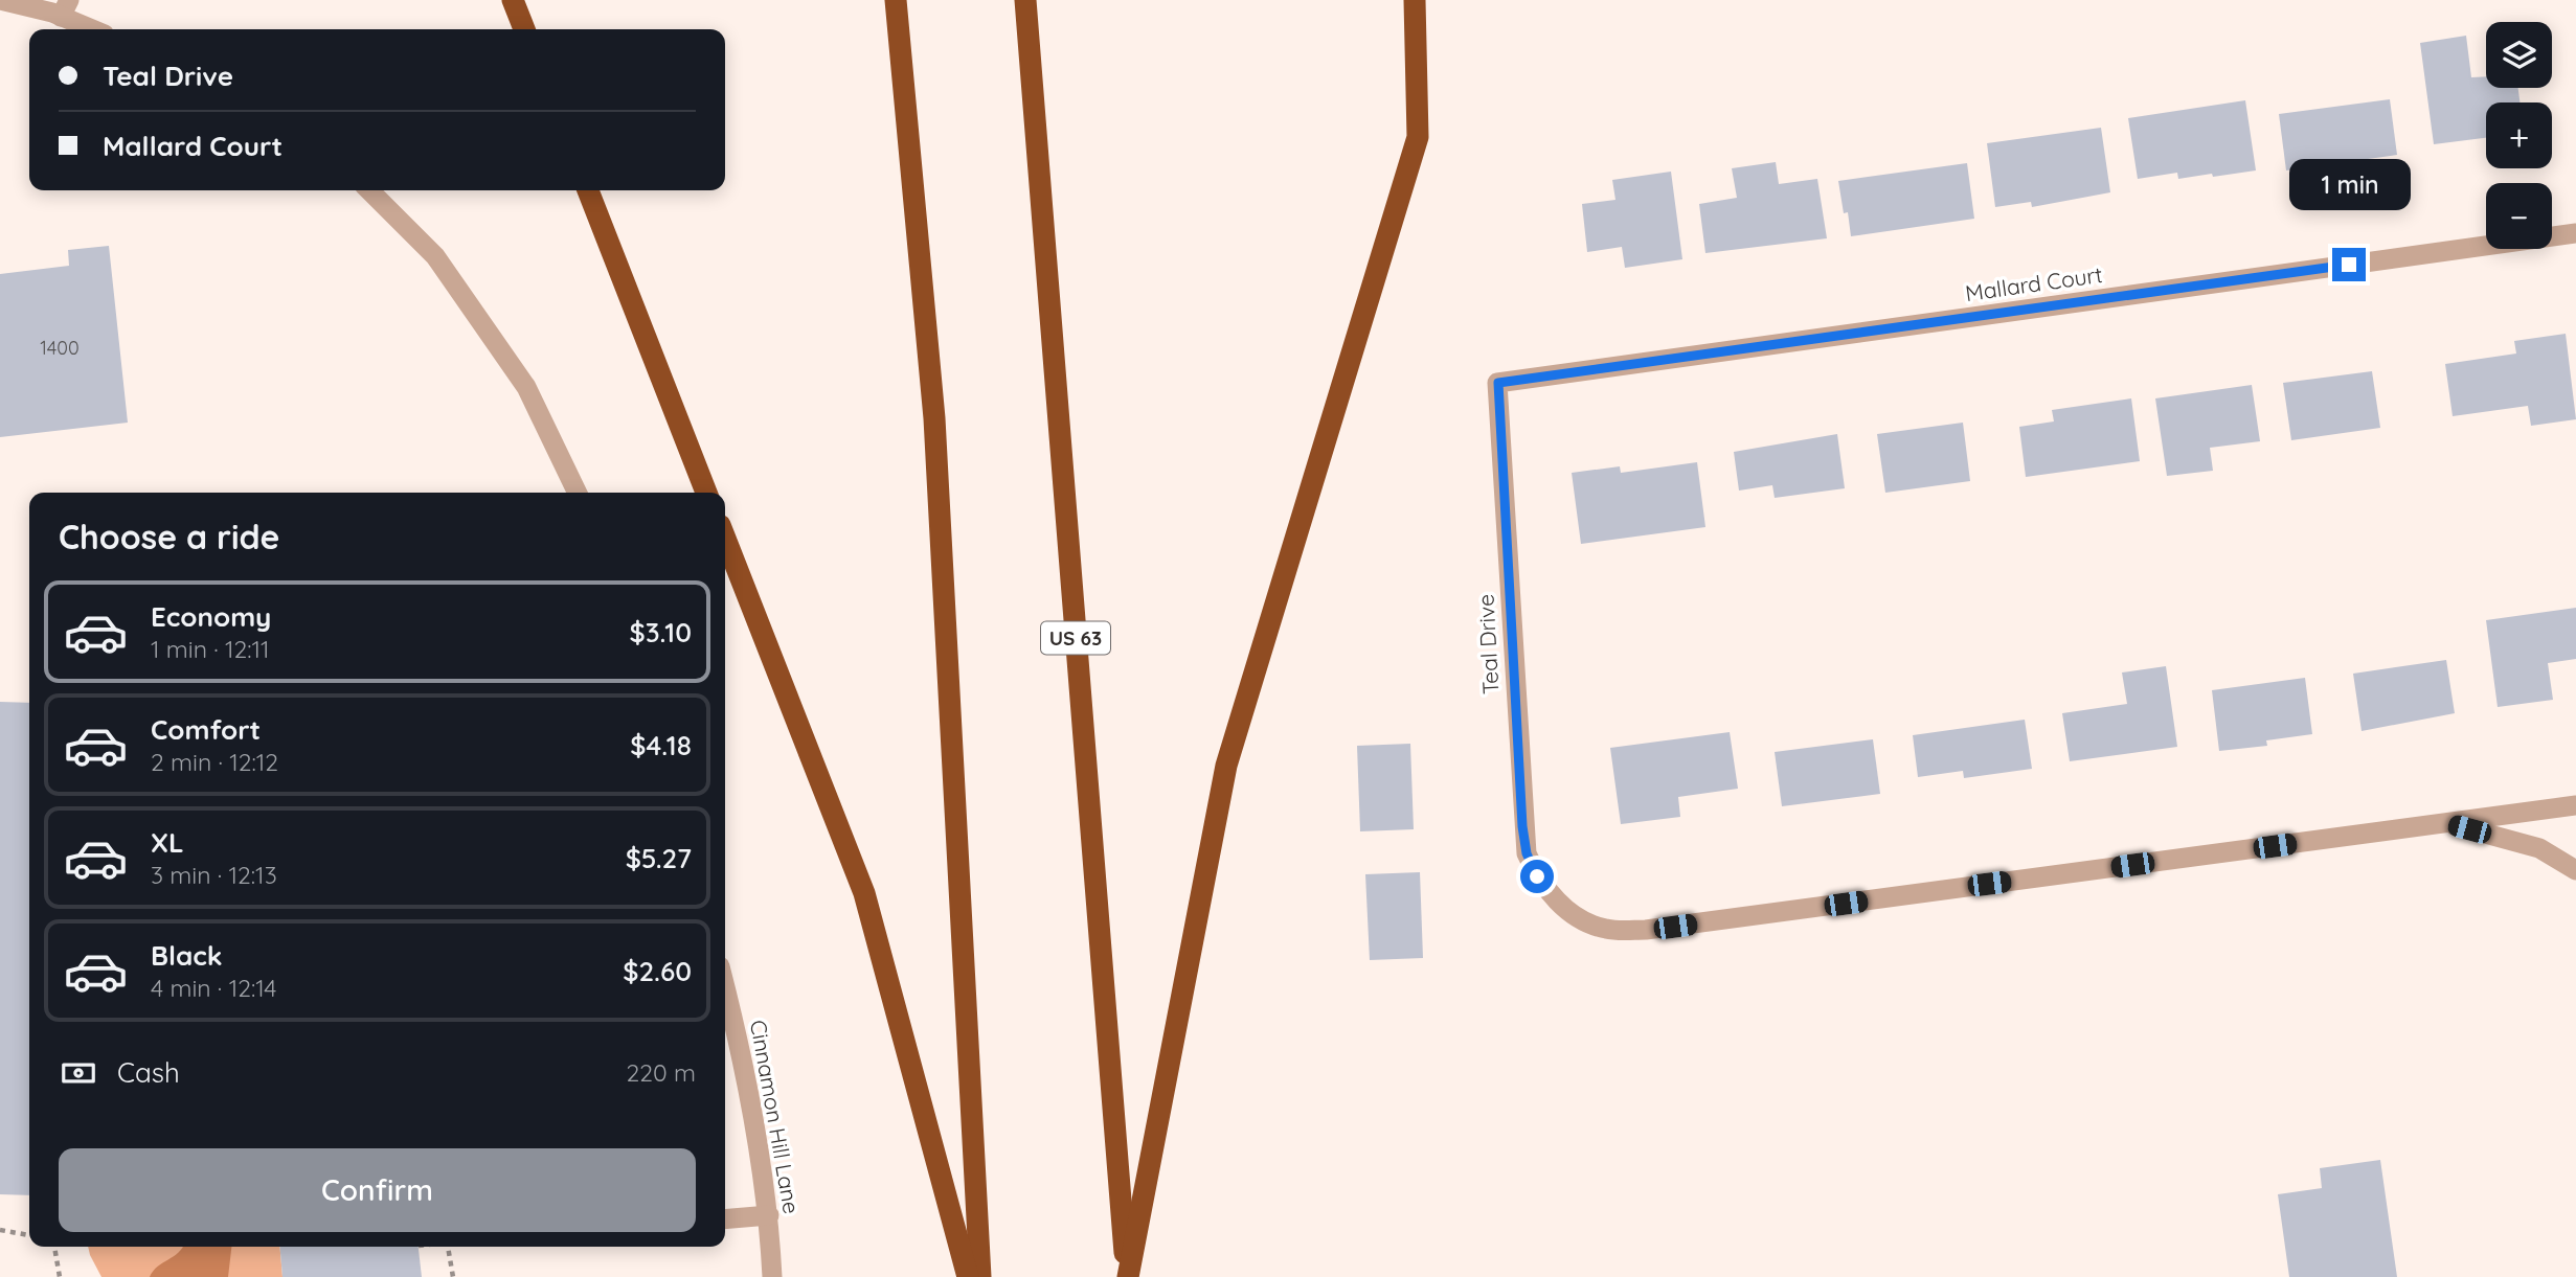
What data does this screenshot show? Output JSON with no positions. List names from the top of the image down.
{
  "streets": {
    "highway": ["US 63"],
    "street": ["Mallard Court", "Teal Drive", "Cinnamon Hill Lane"]
  },
  "crossings": [
    ["Mallard Court", "Teal Drive"]
  ],
  "house_numbers": ["1400"],
  "page": {
    "map_buttons": ["+", "−"],
    "banner": ["Teal Drive", "Mallard Court"],
    "bubble": "1 min",
    "heading": "Choose a ride",
    "list": [
      {
        "name": "Economy",
        "note": "1 min · 12:11",
        "value": "$3.10"
      },
      {
        "name": "Comfort",
        "note": "2 min · 12:12",
        "value": "$4.18"
      },
      {
        "name": "XL",
        "note": "3 min · 12:13",
        "value": "$5.27"
      },
      {
        "name": "Black",
        "note": "4 min · 12:14",
        "value": "$2.60"
      }
    ],
    "pay": ["Cash", "220 m"],
    "buttons": "Confirm"
  }
}
